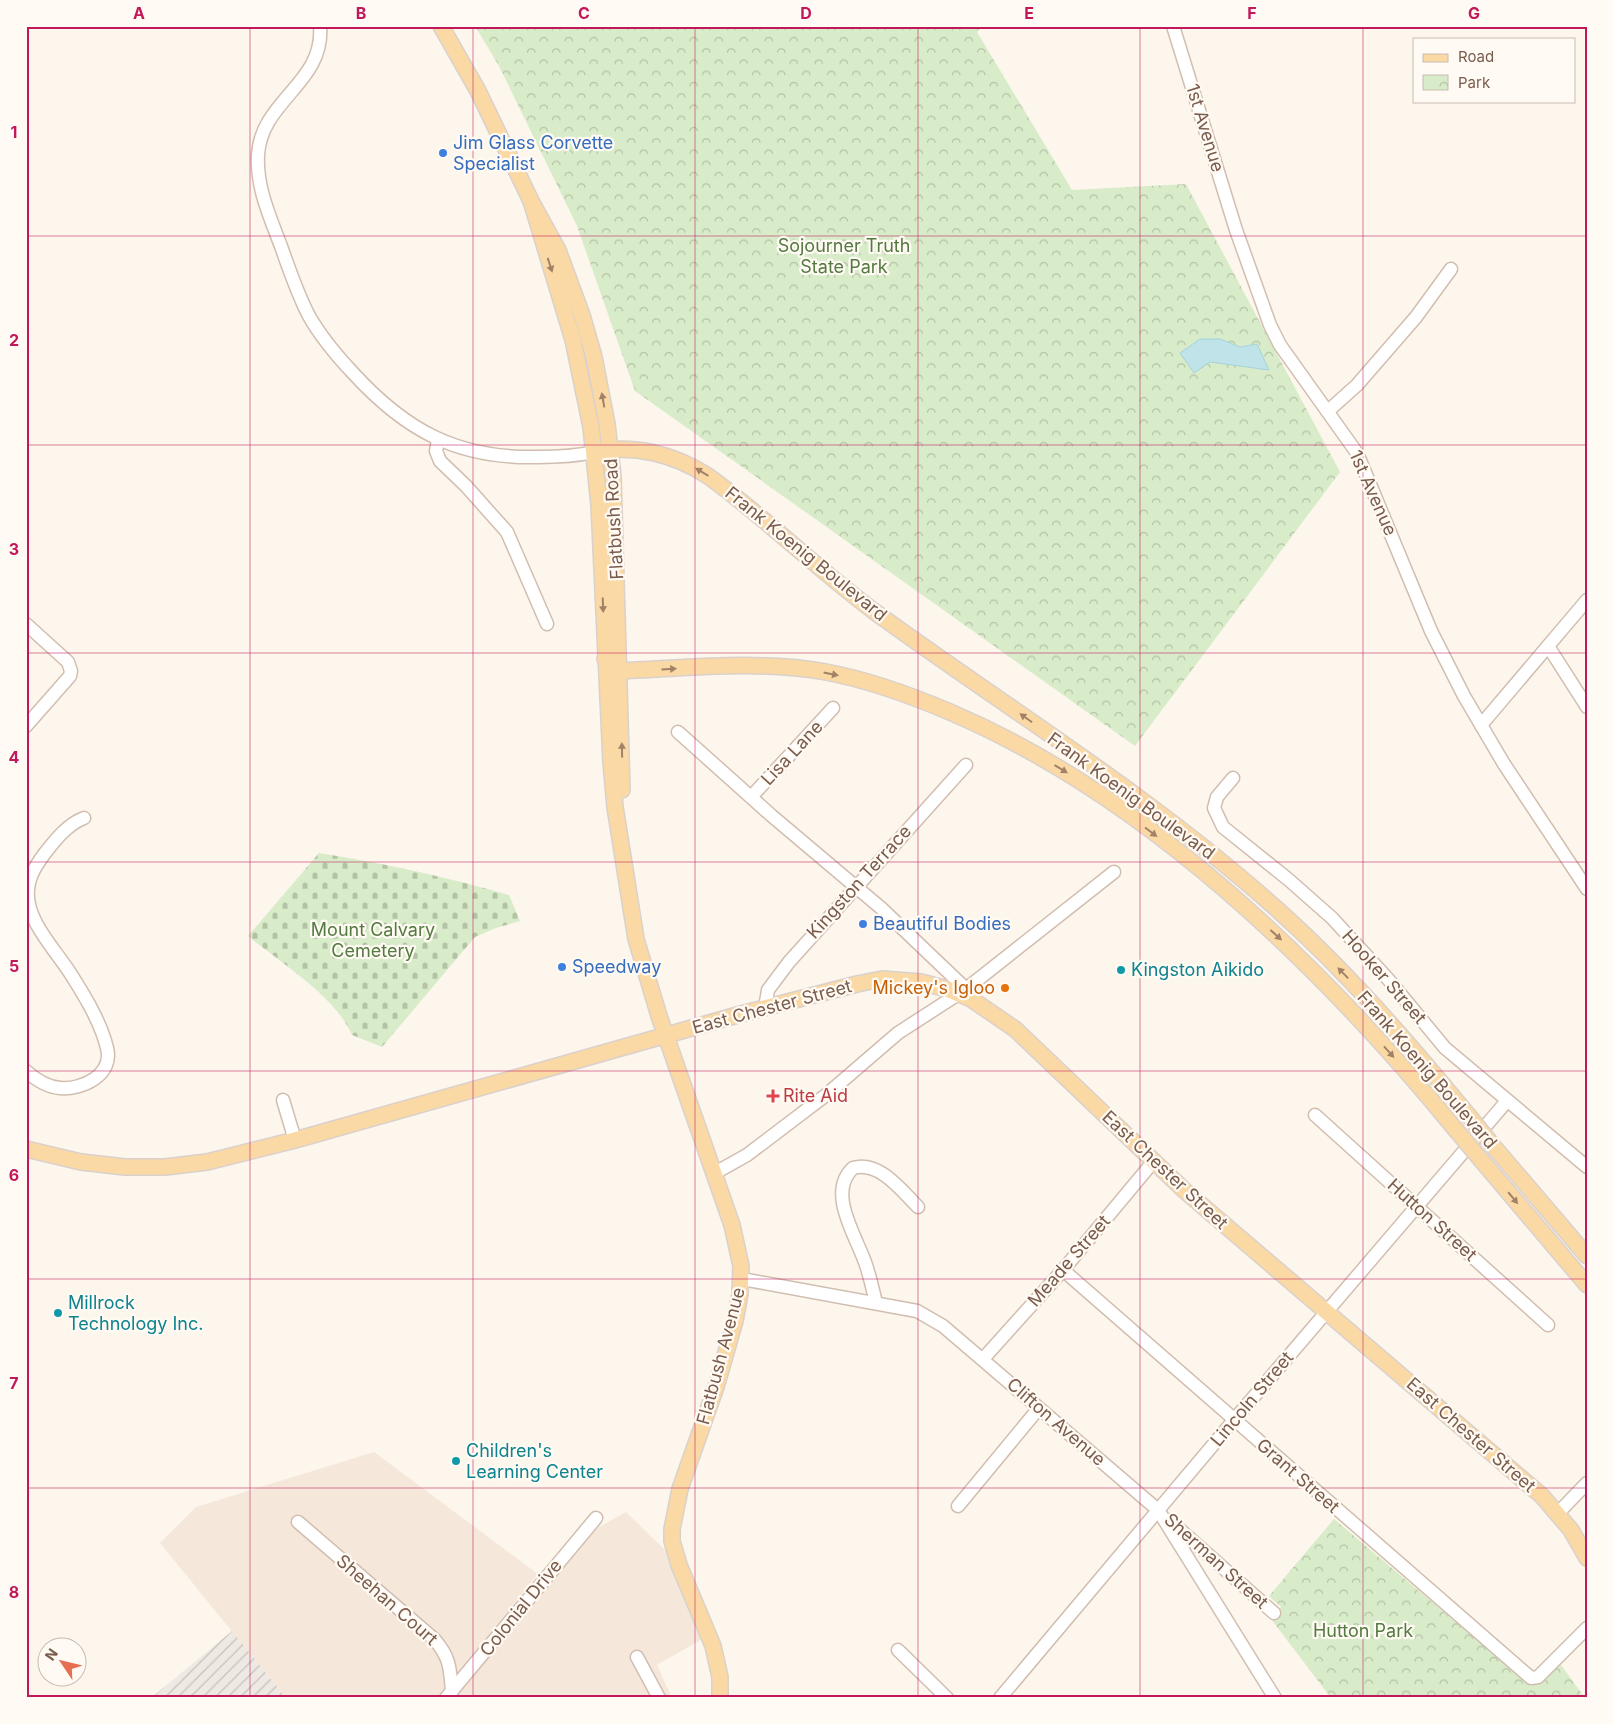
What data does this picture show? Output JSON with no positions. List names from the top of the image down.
{
  "streets": {
    "main road": [
      "Flatbush Road",
      "Frank Koenig Boulevard",
      "East Chester Street",
      "Flatbush Avenue"
    ],
    "street": [
      "1st Avenue",
      "Lisa Lane",
      "Kingston Terrace",
      "Hooker Street",
      "Hutton Street",
      "Meade Street",
      "Lincoln Street",
      "Clifton Avenue",
      "Grant Street",
      "Sherman Street",
      "Sheehan Court",
      "Colonial Drive"
    ]
  },
  "crossings": [
    ["Flatbush Road", "Frank Koenig Boulevard"],
    ["Flatbush Road", "Flatbush Avenue"],
    ["Lisa Lane", "East Chester Street"],
    ["Kingston Terrace", "East Chester Street"],
    ["Hooker Street", "Lincoln Street"],
    ["East Chester Street", "Meade Street"],
    ["East Chester Street", "Flatbush Avenue"],
    ["East Chester Street", "Lincoln Street"],
    ["Hutton Street", "Lincoln Street"],
    ["Meade Street", "Clifton Avenue"],
    ["Meade Street", "Grant Street"],
    ["Flatbush Avenue", "Clifton Avenue"],
    ["Lincoln Street", "Clifton Avenue"],
    ["Lincoln Street", "Grant Street"],
    ["Lincoln Street", "Sherman Street"],
    ["Clifton Avenue", "Sherman Street"],
    ["Sheehan Court", "Colonial Drive"]
  ],
  "parks": ["Sojourner Truth State Park", "Mount Calvary Cemetery", "Hutton Park"],
  "places": {
    "other": [
      "Jim Glass Corvette Specialist",
      "Beautiful Bodies",
      "Speedway",
      "Kingston Aikido",
      "Mickey's Igloo",
      "Millrock Technology Inc.",
      "Children's Learning Center"
    ],
    "health": ["Rite Aid"]
  },
  "legend": ["Road", "Park"],
  "north": "top left",
  "grid": {
    "columns": [
      "A",
      "B",
      "C",
      "D",
      "E",
      "F",
      "G"
    ],
    "rows": [
      "1",
      "2",
      "3",
      "4",
      "5",
      "6",
      "7",
      "8"
    ]
  }
}
